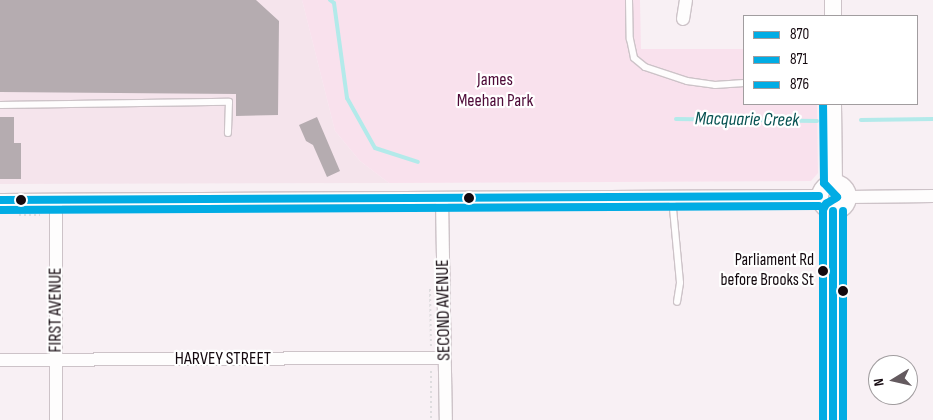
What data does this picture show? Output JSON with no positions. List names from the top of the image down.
{
  "streets": {
    "street": ["FIRST AVENUE", "SECOND AVENUE", "HARVEY STREET"]
  },
  "crossings": [
    ["FIRST AVENUE", "HARVEY STREET"],
    ["SECOND AVENUE", "HARVEY STREET"]
  ],
  "water": ["Macquarie Creek"],
  "parks": ["James Meehan Park"],
  "places": ["Parliament Rd before Brooks St"],
  "lines": ["transit line 876", "transit line 870", "transit line 871"],
  "legend": ["870", "871", "876"],
  "north": "left"
}
